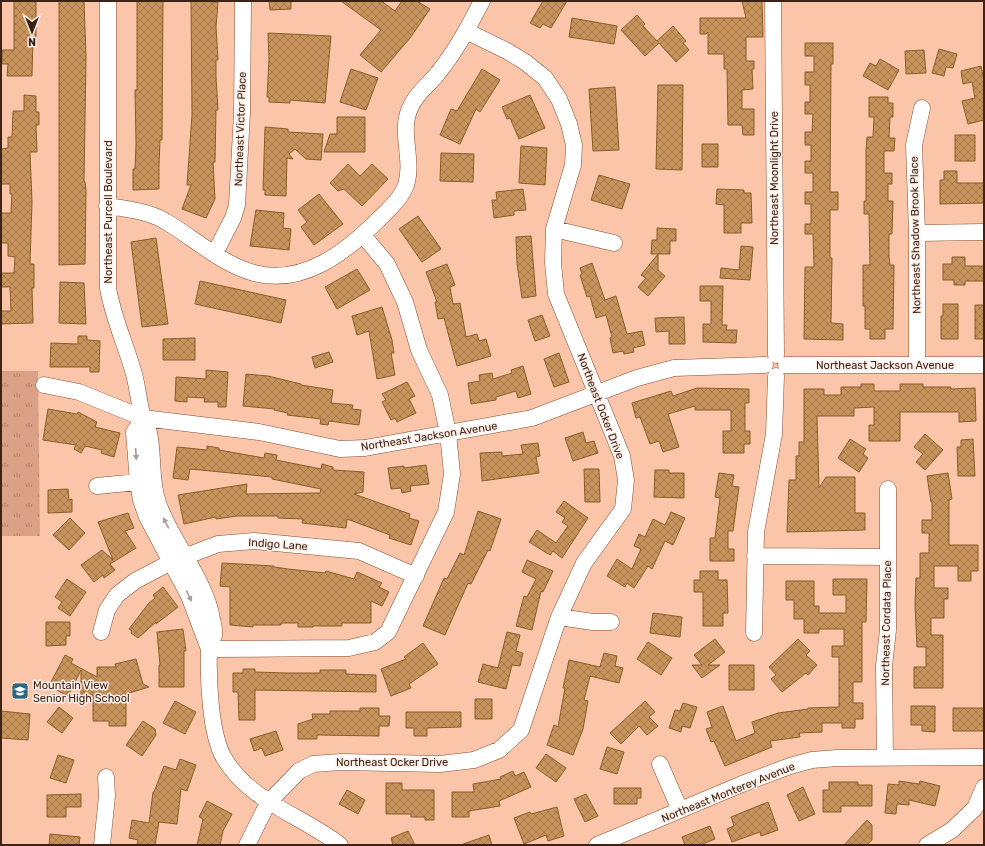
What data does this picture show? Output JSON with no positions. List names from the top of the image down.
{
  "streets": {
    "street": [
      "Northeast Victor Place",
      "Northeast Moonlight Drive",
      "Northeast Purcell Boulevard",
      "Northeast Shadow Brook Place",
      "Northeast Jackson Avenue",
      "Northeast Ocker Drive",
      "Indigo Lane",
      "Northeast Cordata Place",
      "Northeast Monterey Avenue"
    ]
  },
  "crossings": [
    ["Northeast Moonlight Drive", "Northeast Jackson Avenue"],
    ["Northeast Purcell Boulevard", "Northeast Jackson Avenue"],
    ["Northeast Purcell Boulevard", "Northeast Ocker Drive"],
    ["Northeast Purcell Boulevard", "Indigo Lane"],
    ["Northeast Shadow Brook Place", "Northeast Jackson Avenue"],
    ["Northeast Jackson Avenue", "Northeast Ocker Drive"],
    ["Northeast Cordata Place", "Northeast Monterey Avenue"]
  ],
  "places": {
    "school or university": ["Mountain View Senior High School"]
  },
  "north": "bottom"
}
